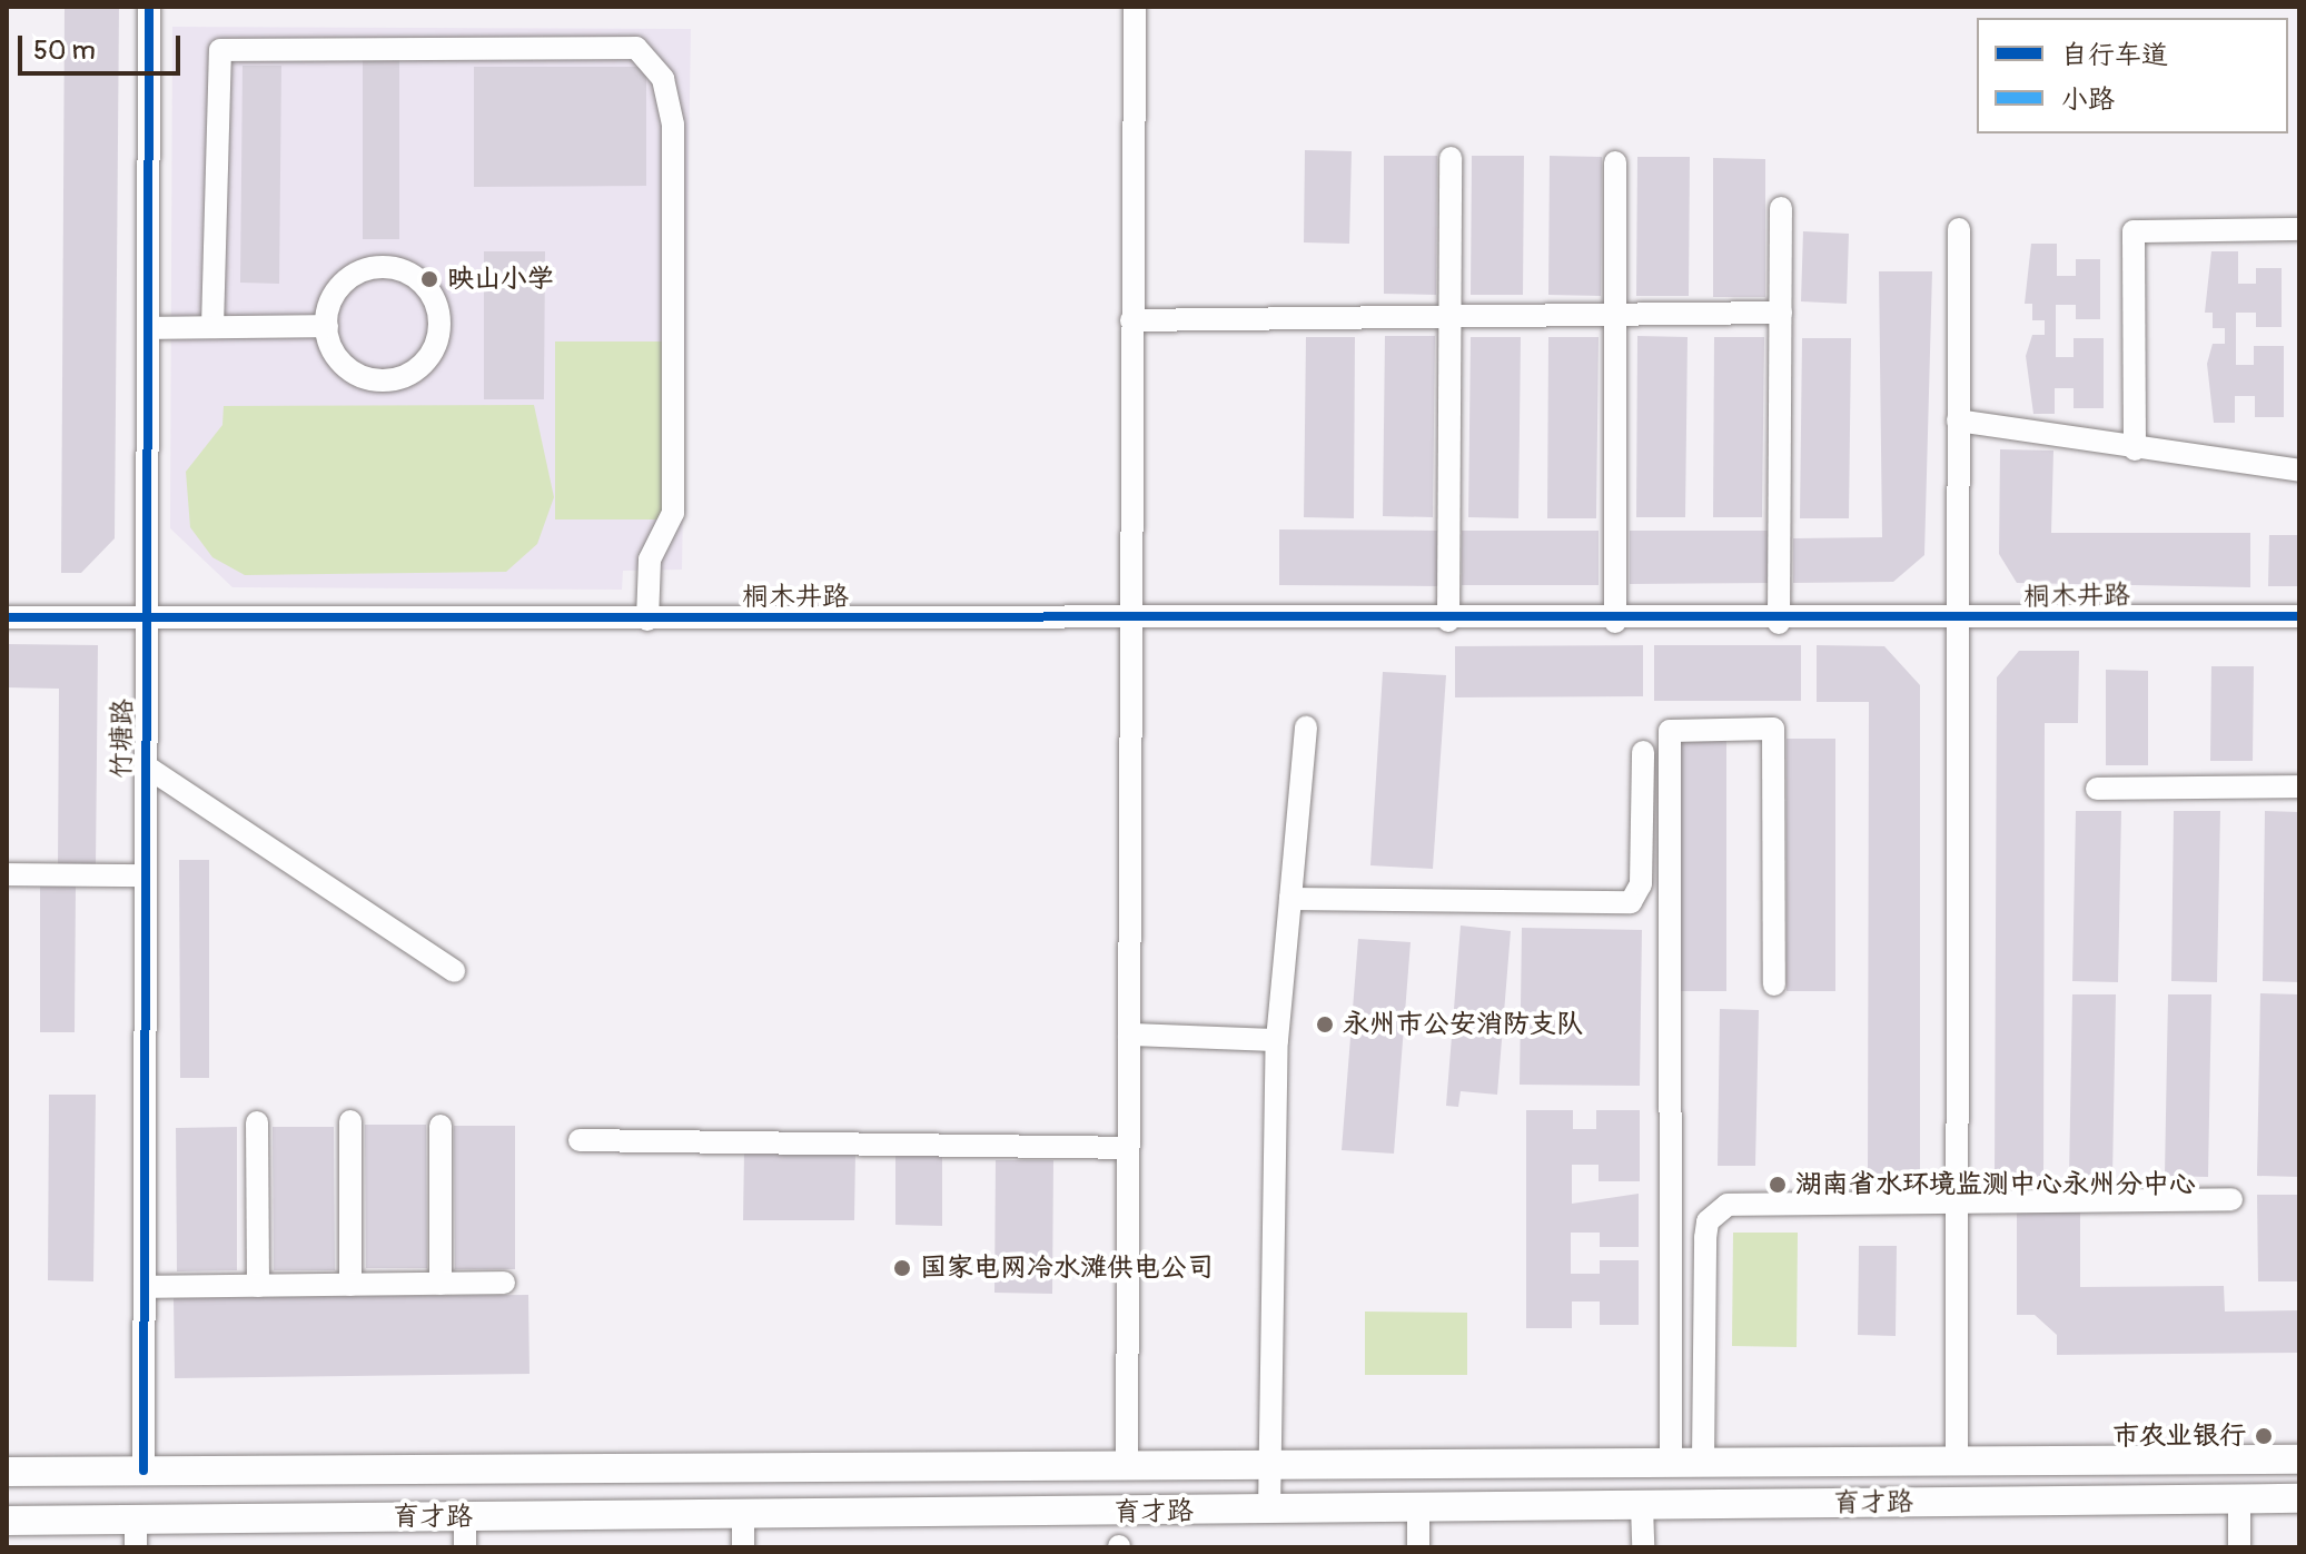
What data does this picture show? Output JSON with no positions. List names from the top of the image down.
{
  "streets": {
    "main road": ["育才路"],
    "street": ["桐木井路", "竹塘路"]
  },
  "crossings": [
    ["桐木井路", "竹塘路"],
    ["竹塘路", "育才路"]
  ],
  "places": [
    "映山小学",
    "永州市公安消防支队",
    "湖南省水环境监测中心永州分中心",
    "国家电网冷水滩供电公司",
    "市农业银行"
  ],
  "legend": ["自行车道", "小路"],
  "scale_bar": "50 m"
}
